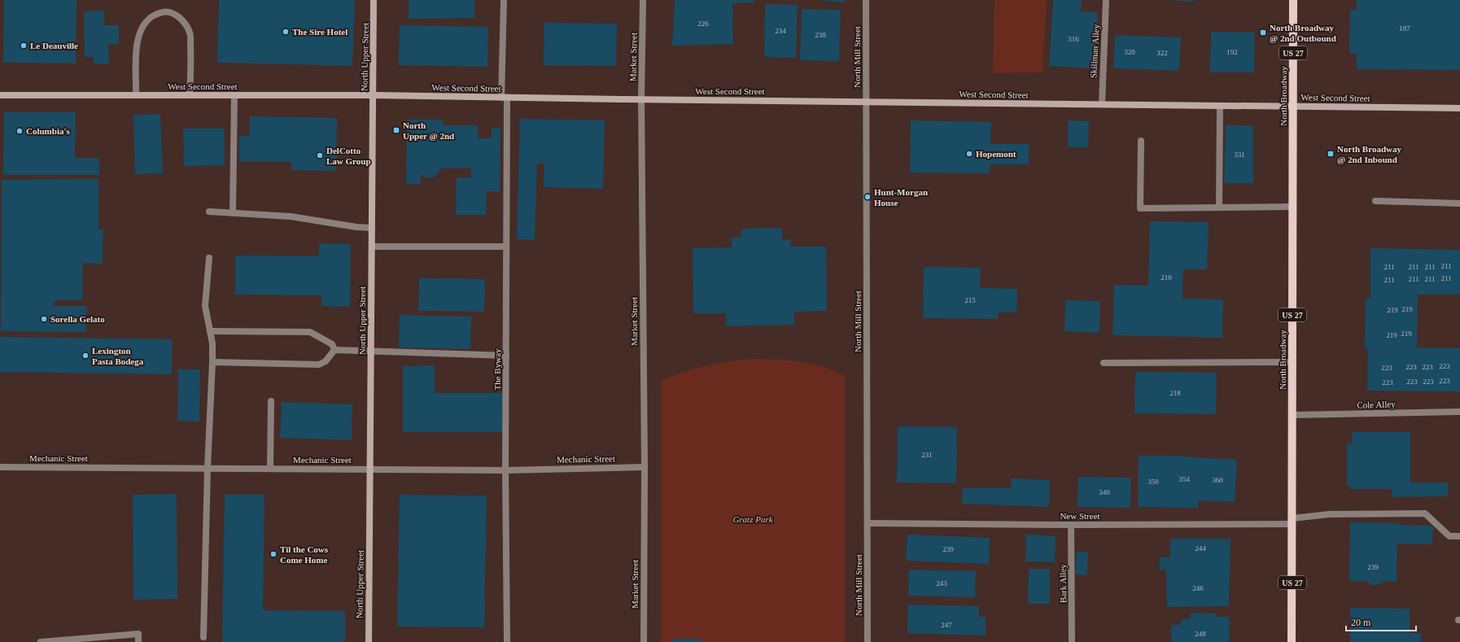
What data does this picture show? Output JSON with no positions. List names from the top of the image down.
{
  "streets": {
    "main road": ["US 27", "North Broadway"],
    "street": [
      "Skillman Alley",
      "North Upper Street",
      "Market Street",
      "North Mill Street",
      "West Second Street",
      "The Byway",
      "Cole Alley",
      "Mechanic Street",
      "New Street",
      "Bark Alley"
    ]
  },
  "crossings": [
    ["Skillman Alley", "West Second Street"],
    ["North Upper Street", "West Second Street"],
    ["North Upper Street", "Mechanic Street"],
    ["Market Street", "West Second Street"],
    ["Market Street", "Mechanic Street"],
    ["North Mill Street", "West Second Street"],
    ["North Mill Street", "New Street"],
    ["West Second Street", "North Broadway"],
    ["West Second Street", "The Byway"],
    ["North Broadway", "Cole Alley"],
    ["North Broadway", "New Street"],
    ["The Byway", "Mechanic Street"],
    ["New Street", "Bark Alley"]
  ],
  "parks": ["Gratz Park"],
  "places": {
    "other": [
      "The Sire Hotel",
      "Le Deauville",
      "Columbia's",
      "Hopemont",
      "DelCotto Law Group",
      "Hunt-Morgan House",
      "Sorella Gelato",
      "Lexington Pasta Bodega",
      "Til the Cows Come Home"
    ],
    "transit": ["North Broadway @ 2nd Outbound", "North Upper @ 2nd", "North Broadway @ 2nd Inbound"]
  },
  "house_numbers": [
    "226",
    "187",
    "234",
    "238",
    "316",
    "320",
    "192",
    "322",
    "331",
    "211",
    "211",
    "211",
    "211",
    "210",
    "211",
    "211",
    "211",
    "211",
    "215",
    "219",
    "219",
    "219",
    "219",
    "223",
    "223",
    "223",
    "223",
    "223",
    "223",
    "223",
    "223",
    "218",
    "231",
    "354",
    "360",
    "350",
    "340",
    "244",
    "239",
    "239",
    "243",
    "246",
    "247",
    "248"
  ],
  "scale_bar": "20 m"
}
